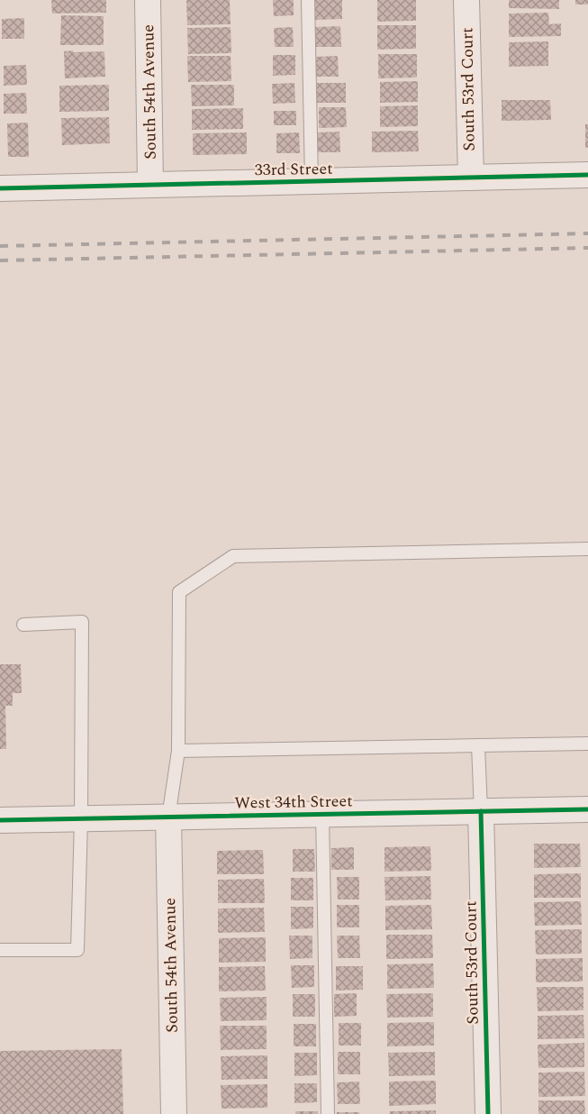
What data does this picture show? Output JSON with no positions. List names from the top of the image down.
{
  "streets": {
    "street": [
      "South 53rd Court",
      "South 54th Avenue",
      "33rd Street",
      "West 34th Street"
    ]
  },
  "crossings": [
    ["South 53rd Court", "33rd Street"],
    ["South 53rd Court", "West 34th Street"],
    ["South 54th Avenue", "33rd Street"],
    ["South 54th Avenue", "West 34th Street"]
  ]
}
